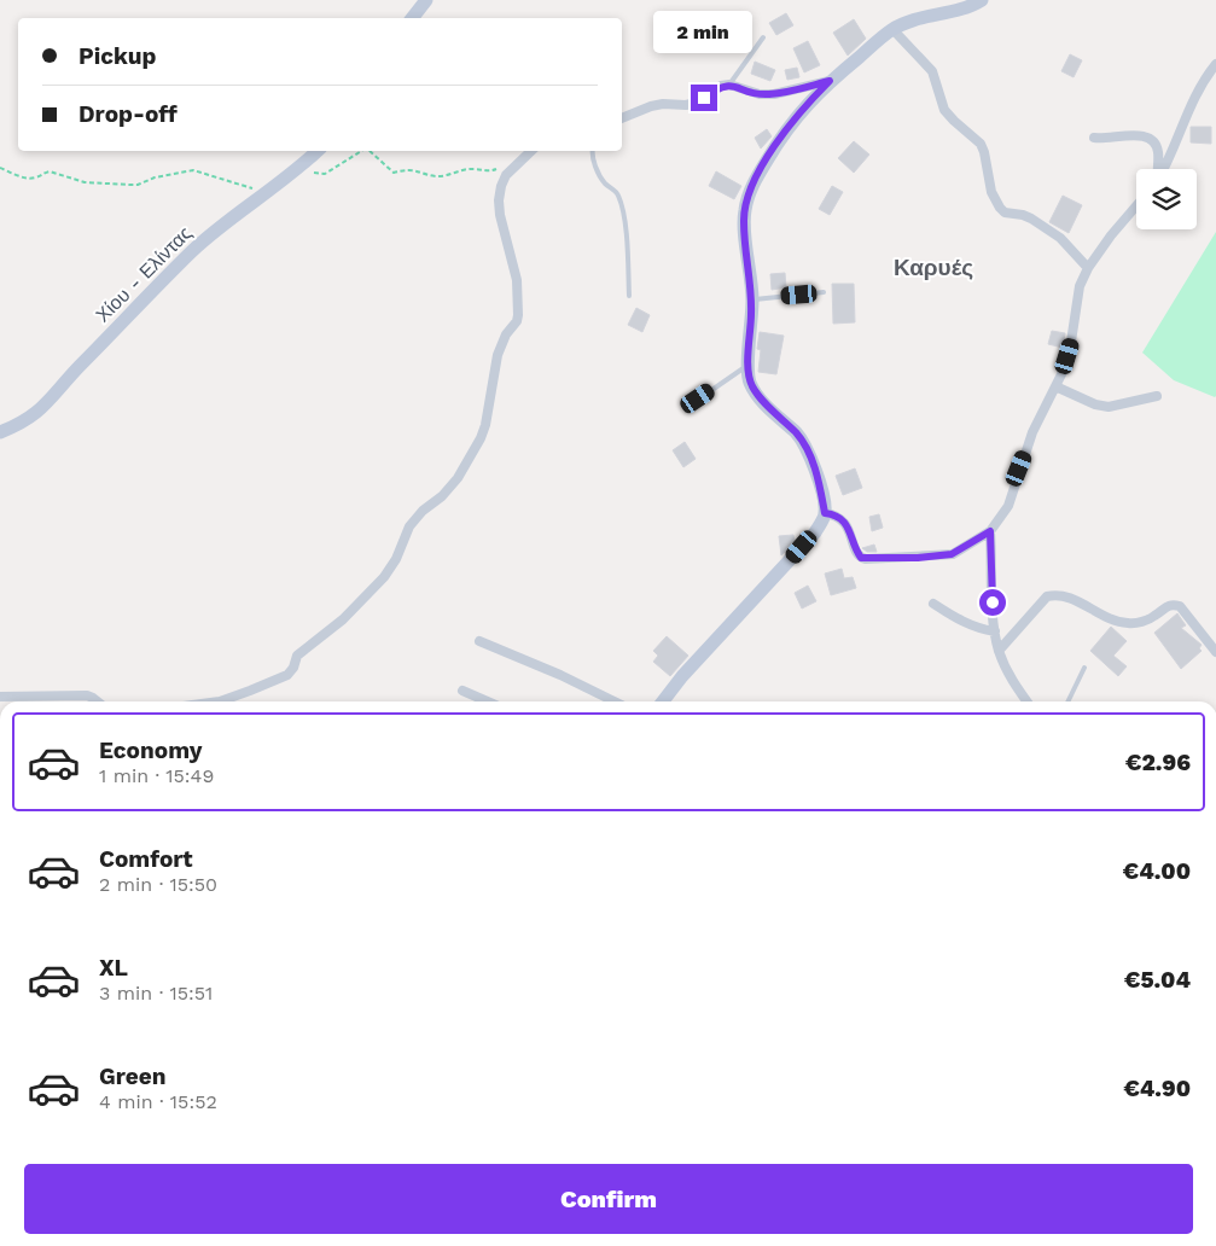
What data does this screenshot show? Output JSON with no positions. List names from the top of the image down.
{
  "streets": {
    "street": ["Χίου - Ελίντας"]
  },
  "districts": ["Καρυές"],
  "page": {
    "bubble": "2 min",
    "banner": ["Pickup", "Drop-off"],
    "list": [
      {
        "name": "Economy",
        "note": "1 min · 15:49",
        "value": "€2.96"
      },
      {
        "name": "Comfort",
        "note": "2 min · 15:50",
        "value": "€4.00"
      },
      {
        "name": "XL",
        "note": "3 min · 15:51",
        "value": "€5.04"
      },
      {
        "name": "Green",
        "note": "4 min · 15:52",
        "value": "€4.90"
      }
    ],
    "buttons": "Confirm"
  }
}
